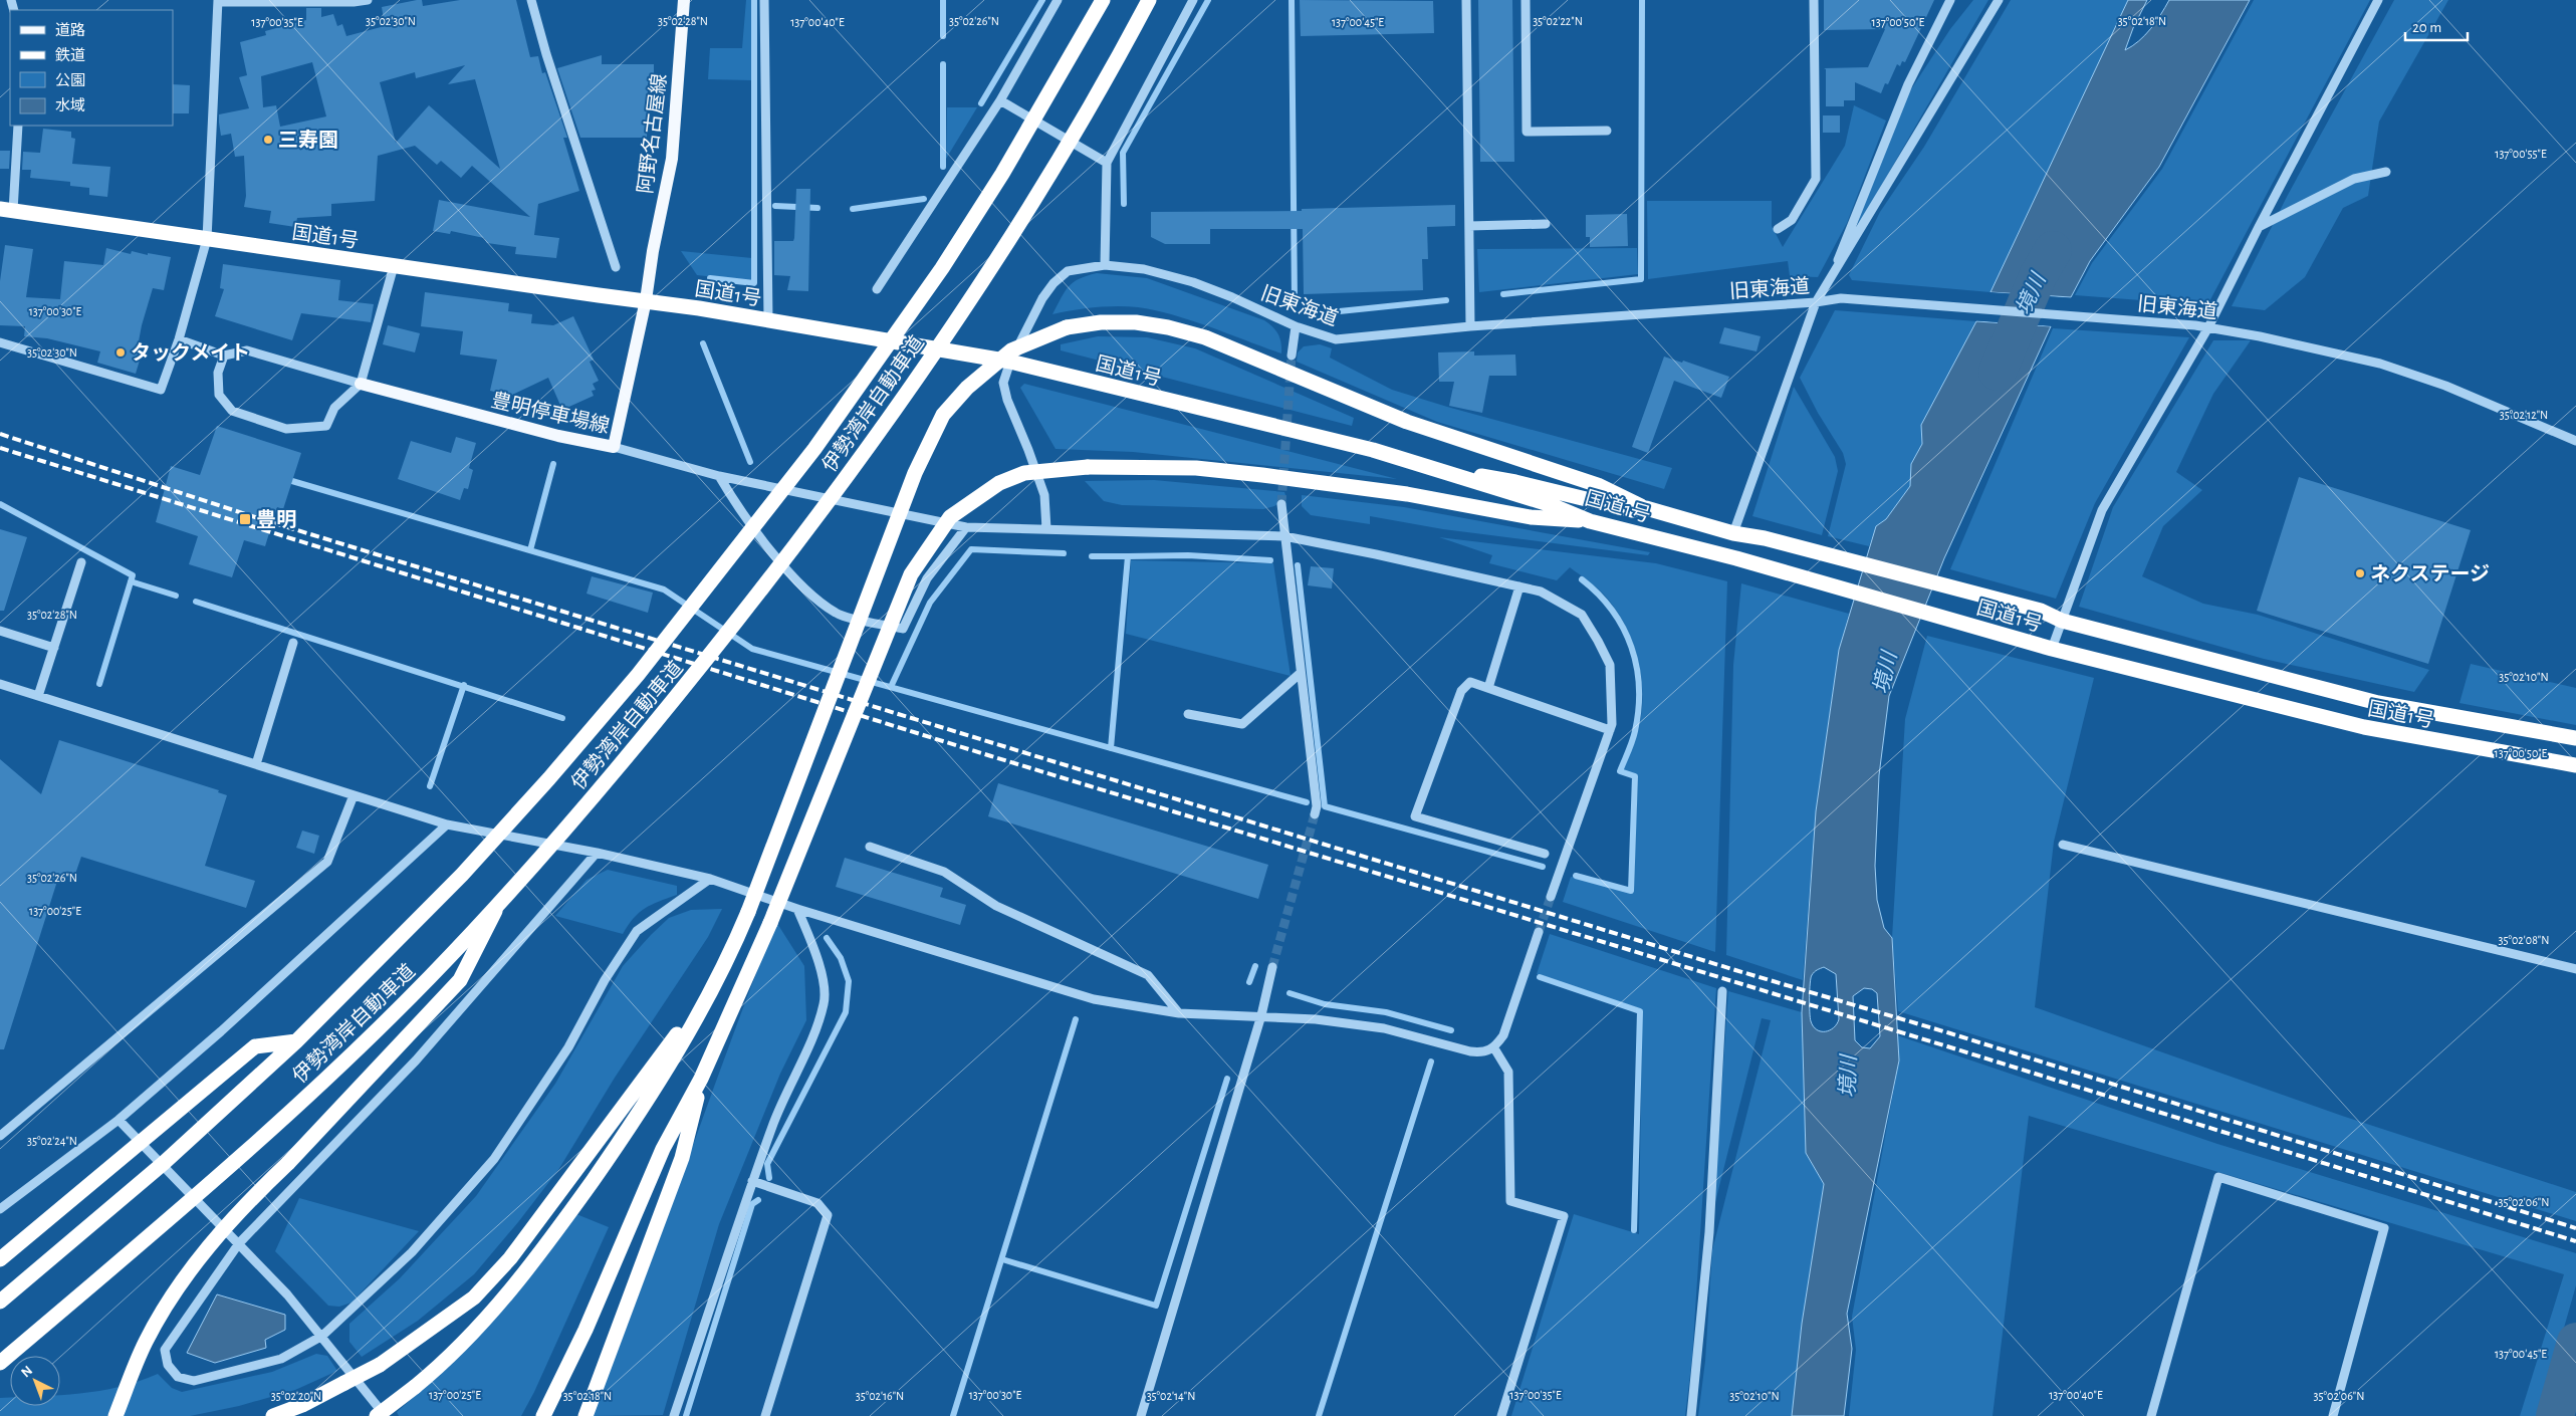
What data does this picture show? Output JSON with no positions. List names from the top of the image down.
{
  "streets": {
    "highway": ["国道1号", "伊勢湾岸自動車道"],
    "main road": ["阿野名古屋線", "豊明停車場線"],
    "street": ["旧東海道"]
  },
  "crossings": [
    ["阿野名古屋線", "国道1号"],
    ["阿野名古屋線", "豊明停車場線"],
    ["国道1号", "旧東海道"],
    ["国道1号", "豊明停車場線"]
  ],
  "water": ["境川"],
  "places": {
    "other": ["三寿園", "タックメイト", "ネクステージ"],
    "transit": ["豊明"]
  },
  "legend": [
    "道路",
    "鉄道",
    "公園",
    "水域"
  ],
  "scale_bar": "20 m",
  "north": "top left",
  "coordinates": [
    "35°02'30\"N",
    "35°02'28\"N",
    "35°02'26\"N",
    "35°02'22\"N",
    "35°02'18\"N",
    "137°00'35\"E",
    "137°00'40\"E",
    "137°00'50\"E",
    "137°00'45\"E",
    "137°00'55\"E",
    "137°00'30\"E",
    "35°02'12\"N",
    "35°02'10\"N",
    "137°00'25\"E",
    "35°02'08\"N",
    "35°02'24\"N",
    "35°02'06\"N",
    "35°02'20\"N",
    "35°02'16\"N",
    "35°02'14\"N"
  ]
}
